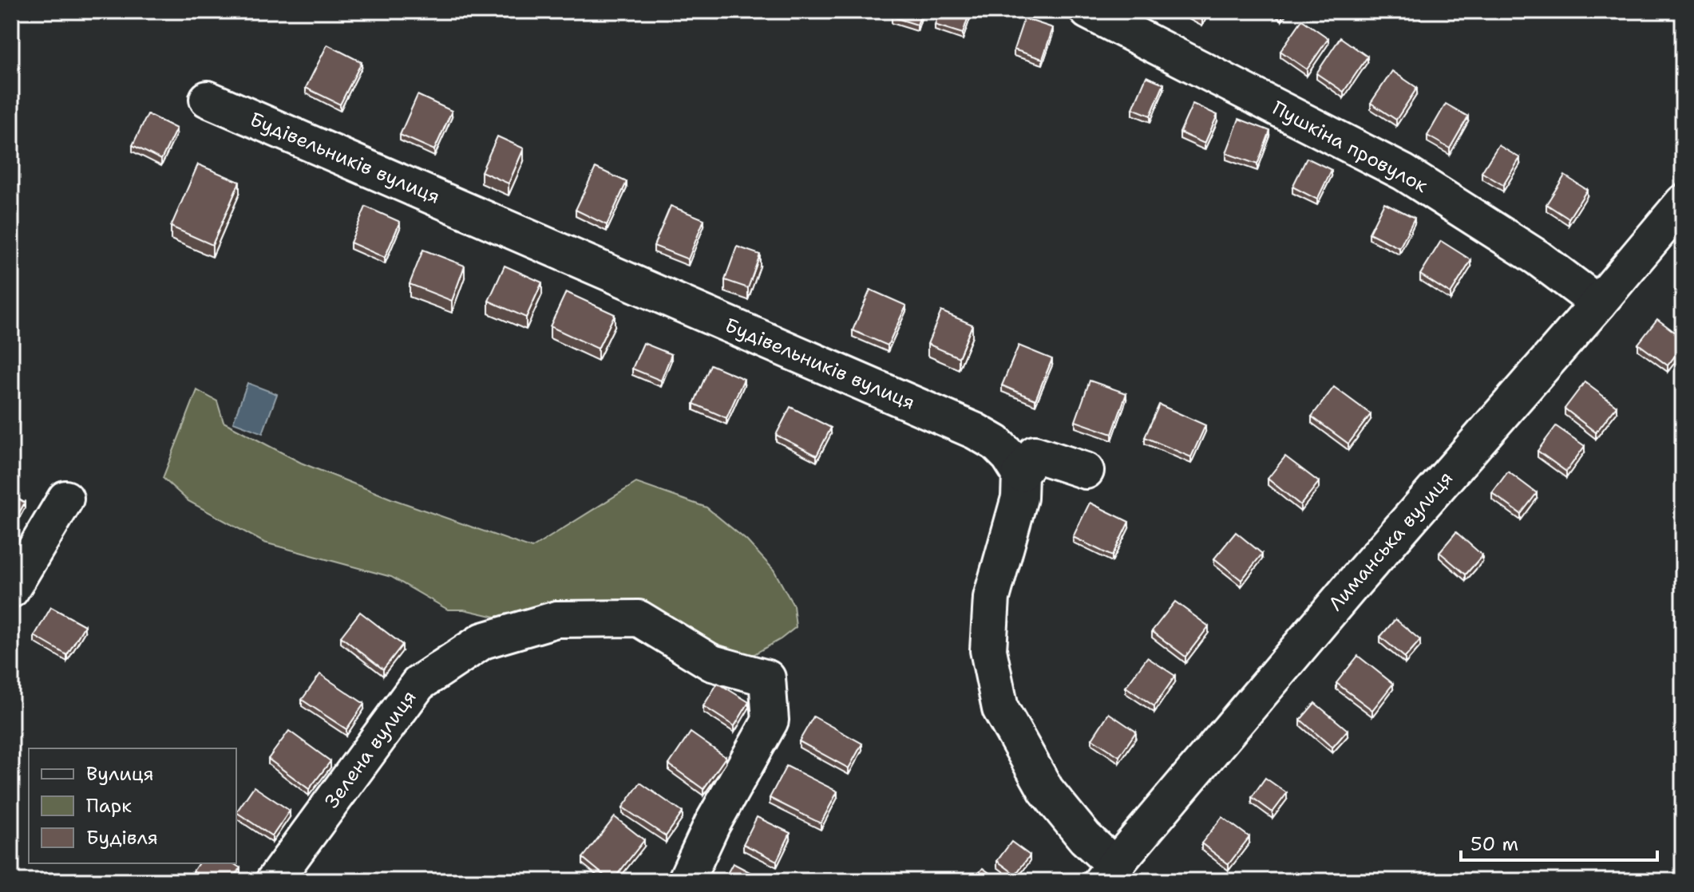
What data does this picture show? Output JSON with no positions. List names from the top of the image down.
{
  "streets": {
    "street": [
      "Пушкіна провулок",
      "Будівельників вулиця",
      "Лиманська вулиця",
      "Зелена вулиця"
    ]
  },
  "crossings": [
    ["Пушкіна провулок", "Лиманська вулиця"]
  ],
  "legend": ["Вулиця", "Парк", "Будівля"],
  "scale_bar": "50 m"
}
